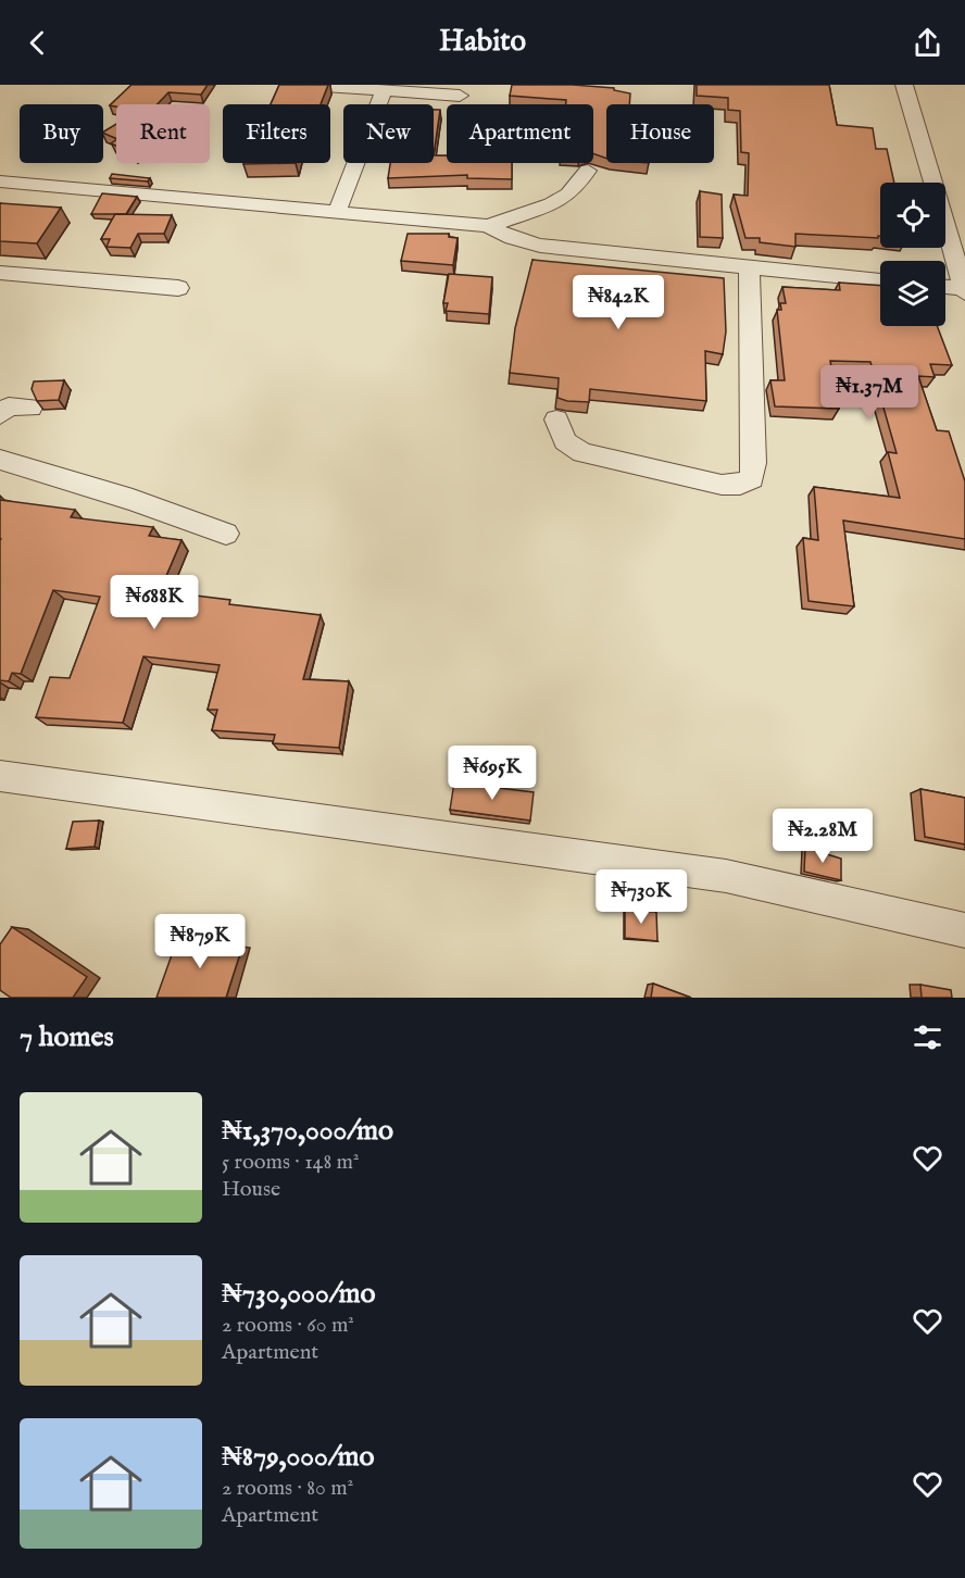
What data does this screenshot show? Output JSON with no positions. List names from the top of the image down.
{
  "page": {
    "header": "Habito",
    "chip": [
      "Buy",
      "Rent",
      "Filters",
      "New",
      "Apartment",
      "House"
    ],
    "price": [
      "₦842K",
      "₦1.37M",
      "₦688K",
      "₦695K",
      "₦2.28M",
      "₦730K",
      "₦879K"
    ],
    "heading": "7 homes",
    "list": [
      {
        "name": "₦1,370,000/mo",
        "note": "5 rooms · 148 m² · House"
      },
      {
        "name": "₦730,000/mo",
        "note": "2 rooms · 60 m² · Apartment"
      },
      {
        "name": "₦879,000/mo",
        "note": "2 rooms · 80 m² · Apartment"
      }
    ]
  }
}
